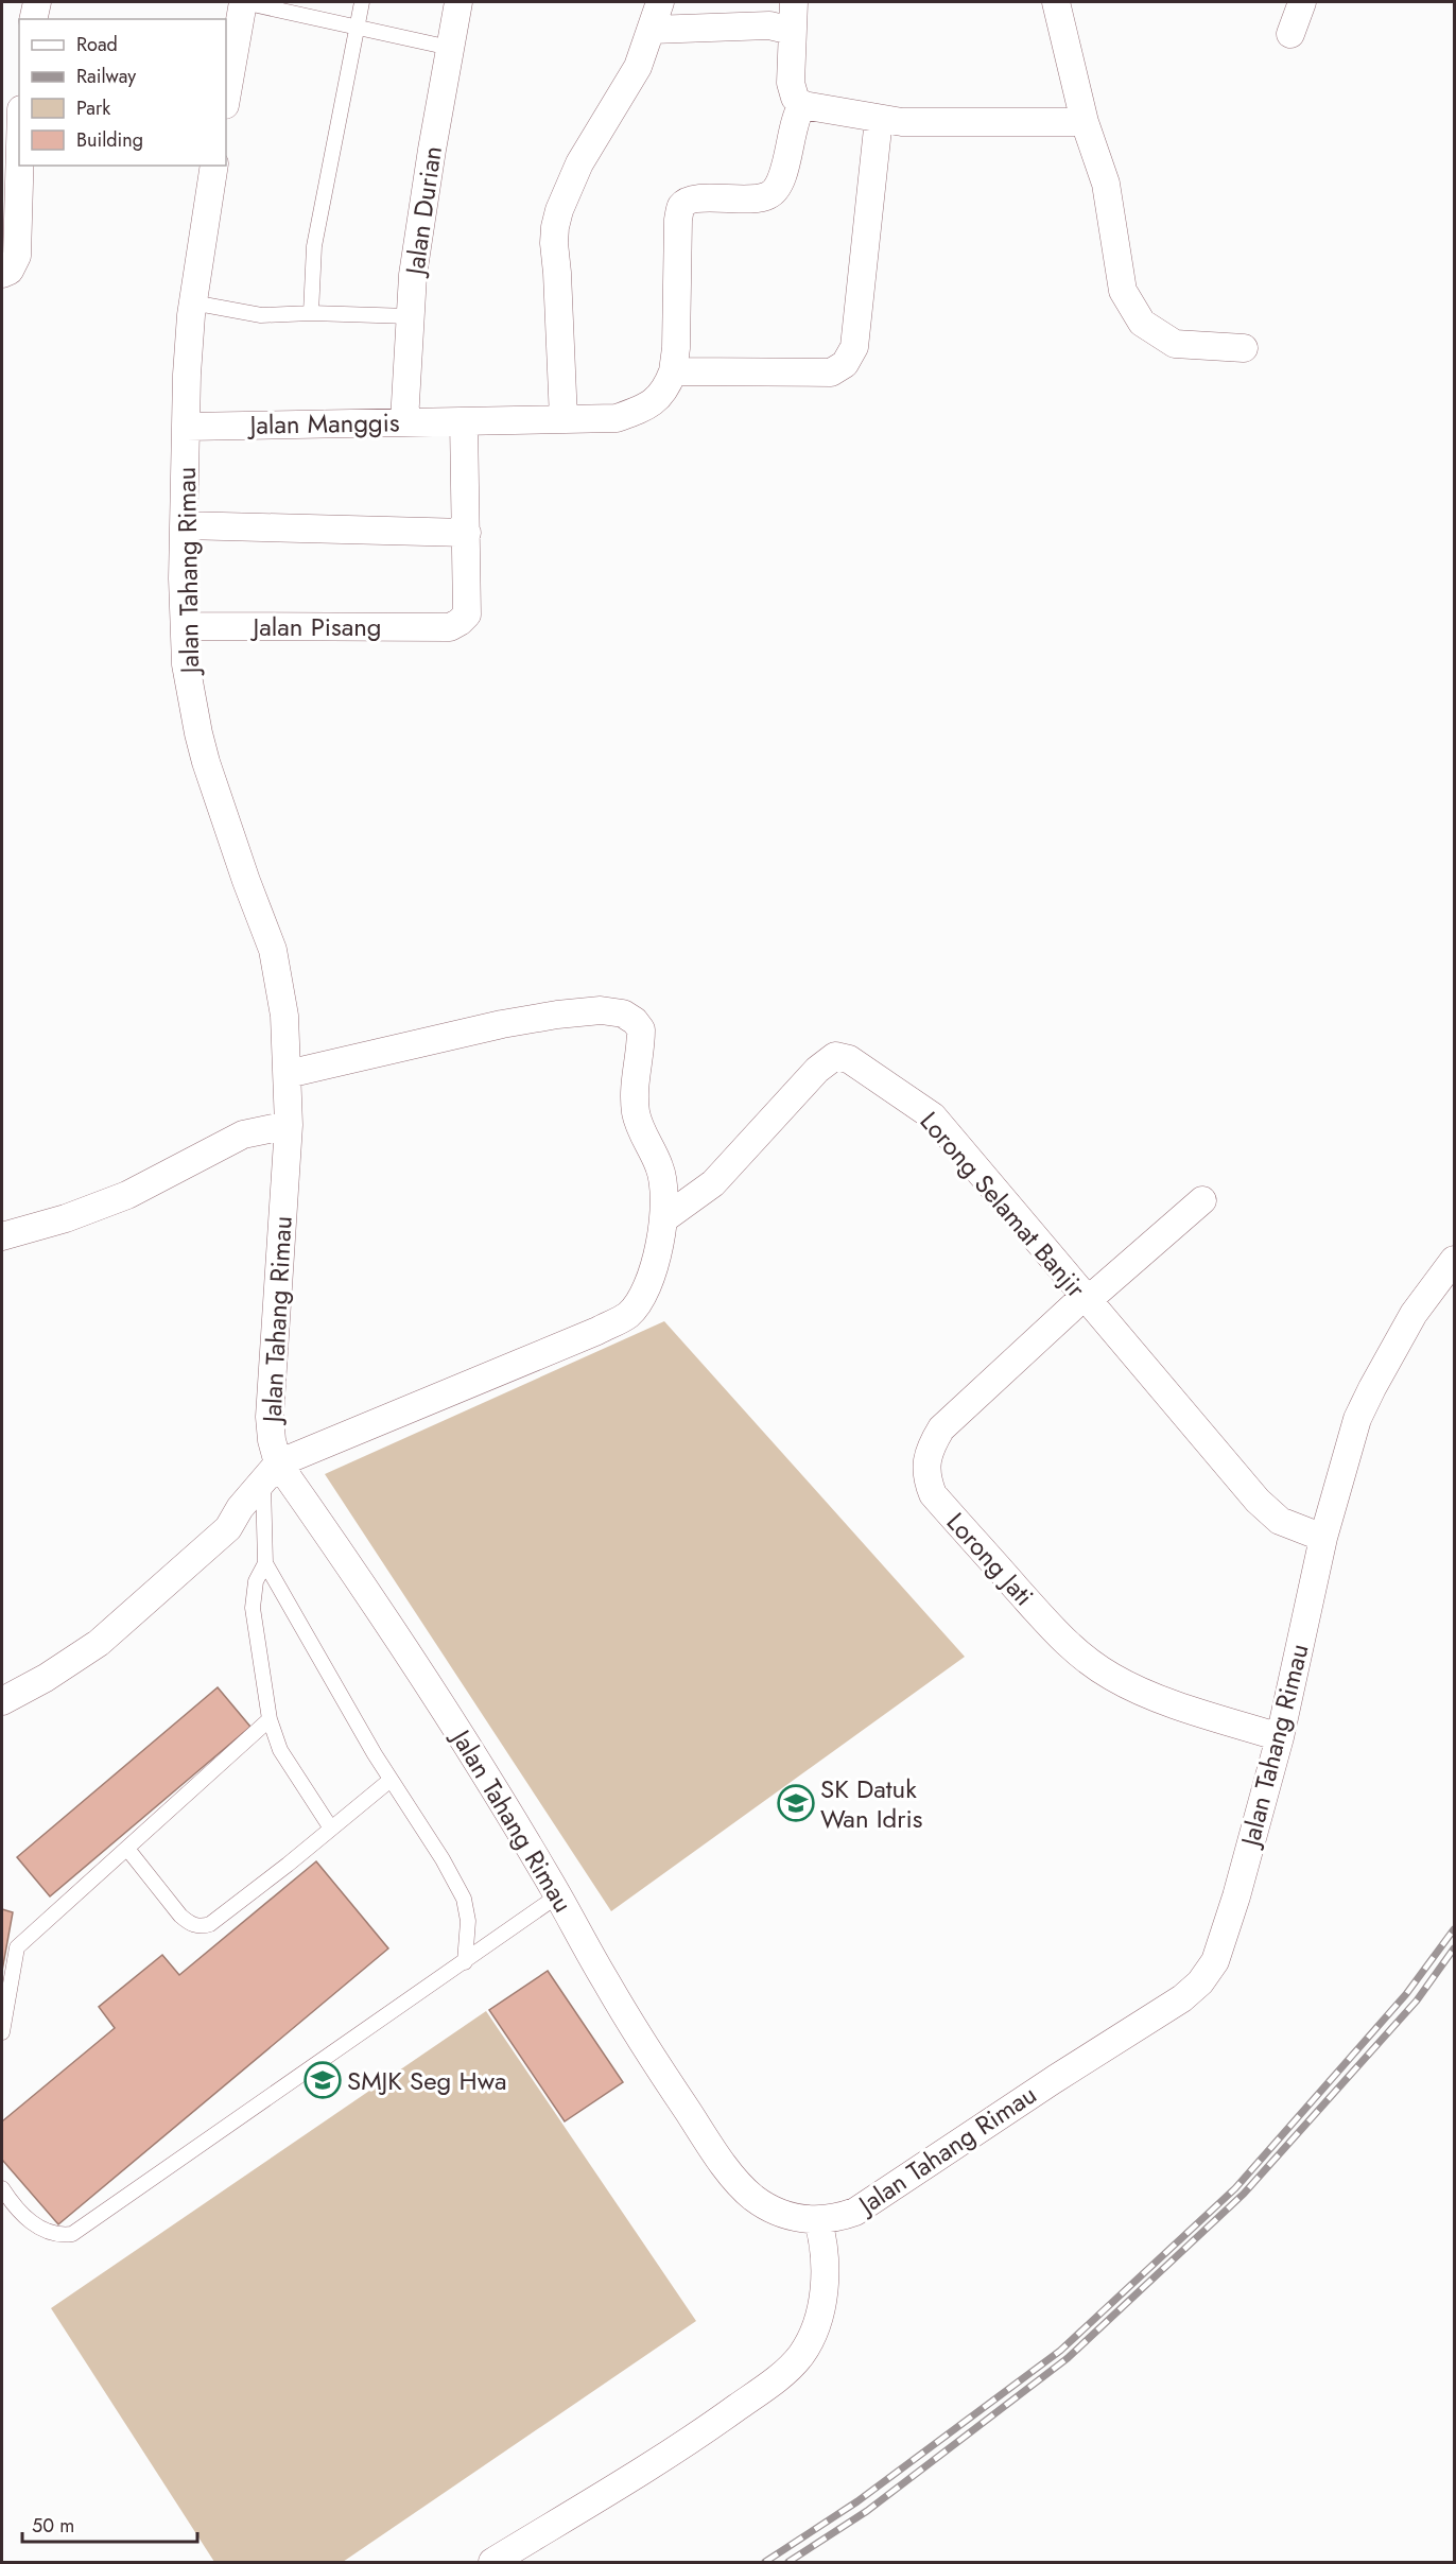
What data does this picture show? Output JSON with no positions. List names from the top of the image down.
{
  "streets": {
    "street": [
      "Jalan Durian",
      "Jalan Manggis",
      "Jalan Tahang Rimau",
      "Jalan Pisang",
      "Lorong Selamat Banjir",
      "Lorong Jati"
    ]
  },
  "crossings": [
    ["Jalan Durian", "Jalan Manggis"],
    ["Jalan Manggis", "Jalan Tahang Rimau"],
    ["Jalan Tahang Rimau", "Jalan Pisang"],
    ["Jalan Tahang Rimau", "Lorong Selamat Banjir"],
    ["Jalan Tahang Rimau", "Lorong Jati"],
    ["Lorong Selamat Banjir", "Lorong Jati"]
  ],
  "places": {
    "school or university": ["SK Datuk Wan Idris", "SMJK Seg Hwa"]
  },
  "legend": [
    "Road",
    "Railway",
    "Park",
    "Building"
  ],
  "scale_bar": "50 m"
}
